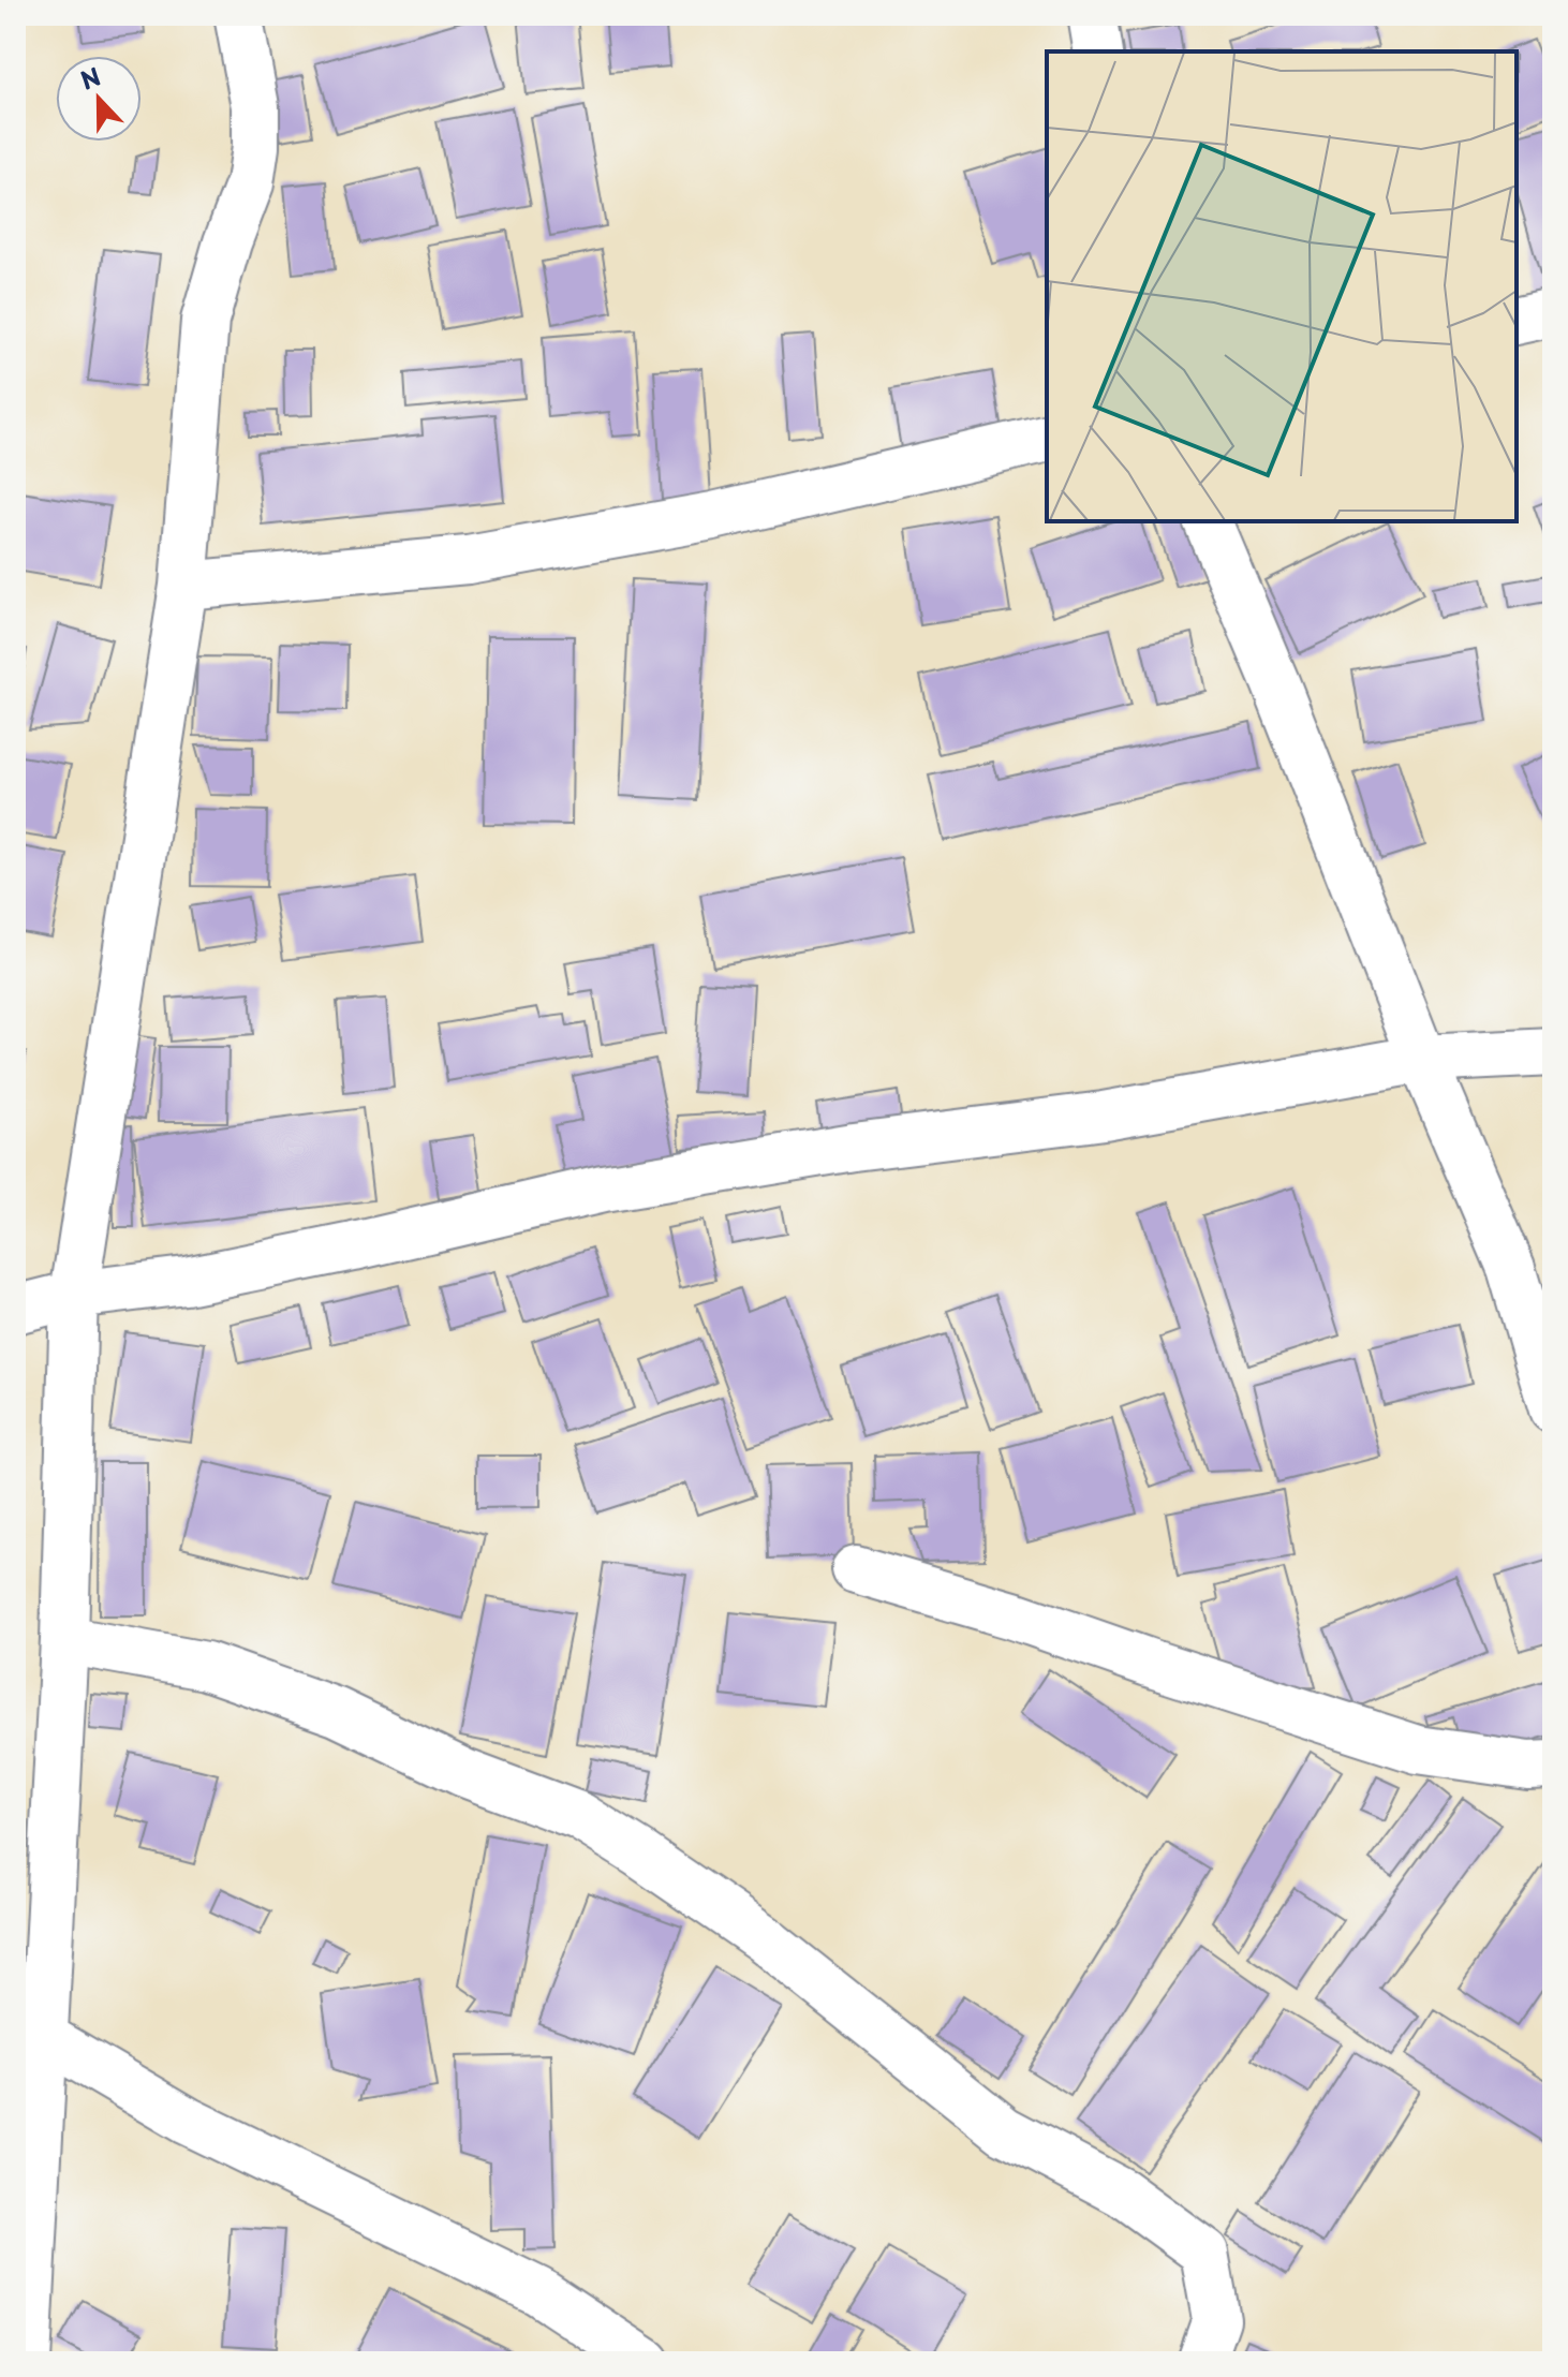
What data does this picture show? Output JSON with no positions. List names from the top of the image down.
{
  "north": "top"
}
